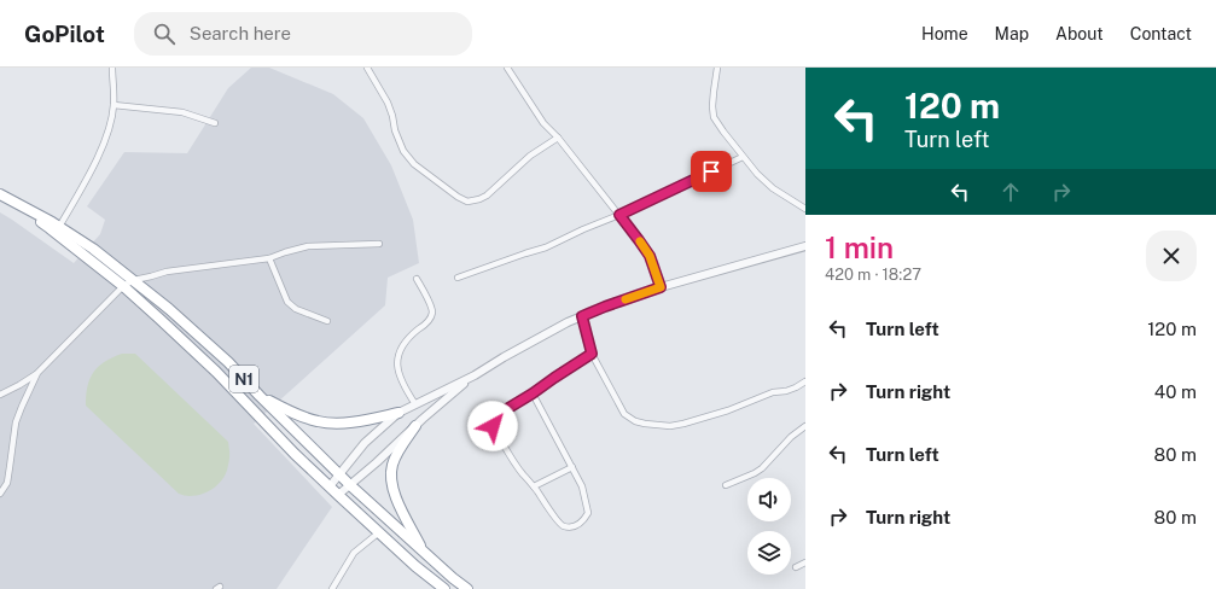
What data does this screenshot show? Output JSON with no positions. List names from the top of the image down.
{
  "streets": {
    "highway": ["N1"]
  },
  "page": {
    "header": "GoPilot",
    "search": "Search here",
    "nav": [
      "Home",
      "Map",
      "About",
      "Contact"
    ],
    "turn": ["120 m", "Turn left"],
    "heading": ["1 min", "420 m · 18:27"],
    "list": [
      {
        "name": "Turn left",
        "value": "120 m"
      },
      {
        "name": "Turn right",
        "value": "40 m"
      },
      {
        "name": "Turn left",
        "value": "80 m"
      },
      {
        "name": "Turn right",
        "value": "80 m"
      }
    ]
  }
}
